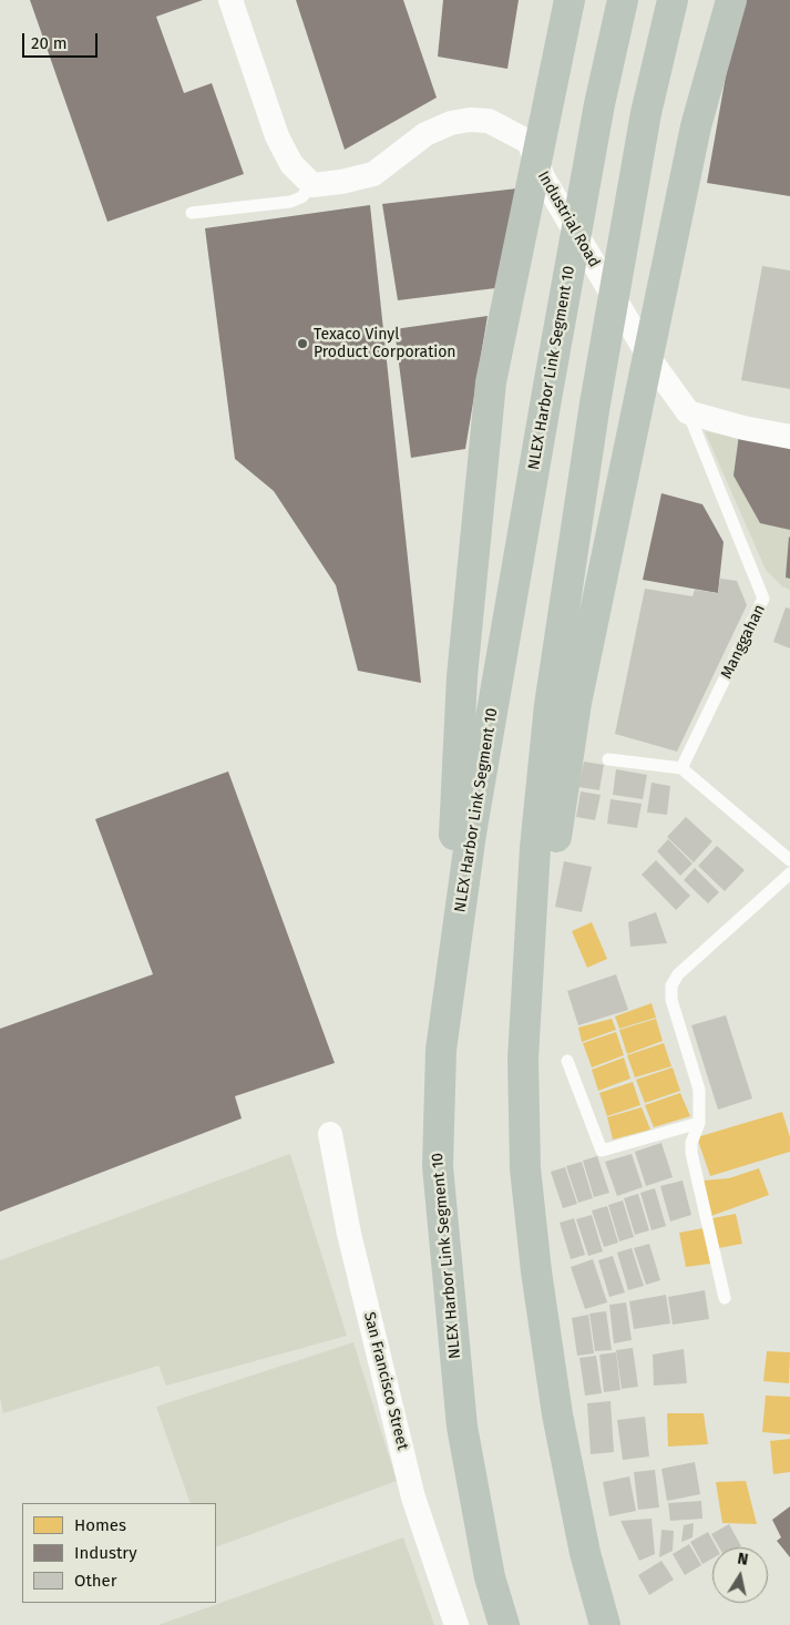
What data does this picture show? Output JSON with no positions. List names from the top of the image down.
{
  "streets": {
    "highway": ["NLEX Harbor Link Segment 10"],
    "street": ["Industrial Road", "San Francisco Street"],
    "lane": ["Manggahan"]
  },
  "crossings": [
    ["Industrial Road", "Manggahan"]
  ],
  "places": ["Texaco Vinyl Product Corporation"],
  "legend": ["Homes", "Industry", "Other"],
  "scale_bar": "20 m",
  "north": "top"
}
